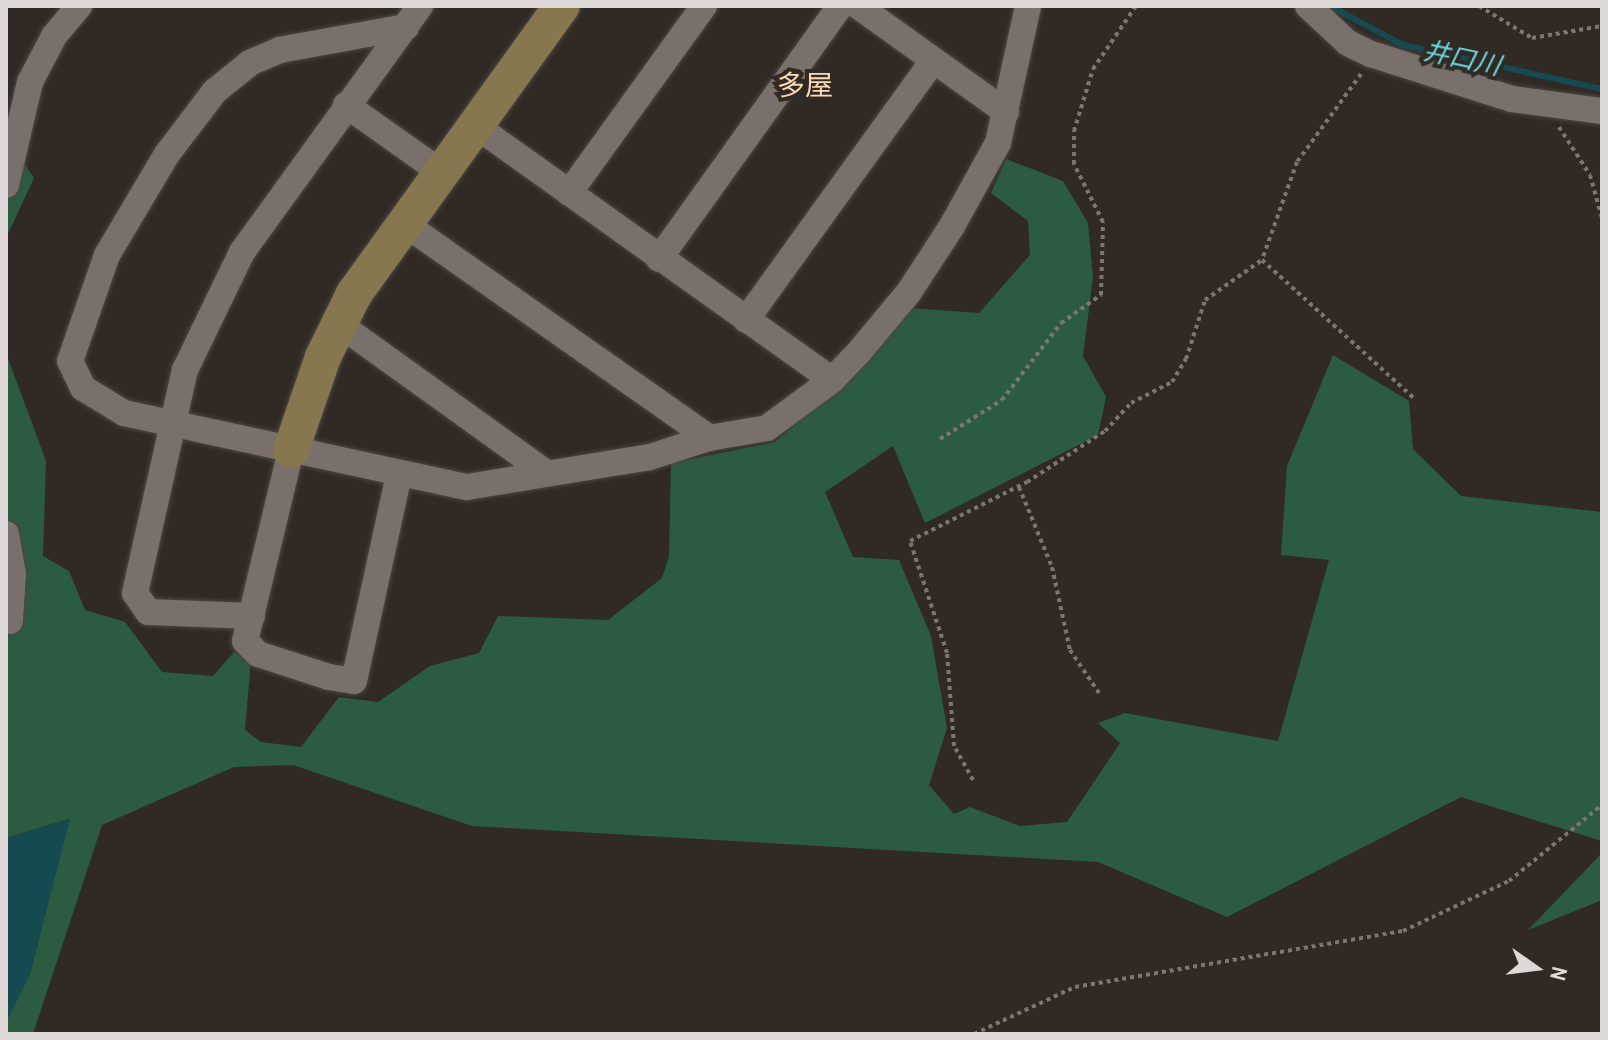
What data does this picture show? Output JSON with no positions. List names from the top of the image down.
{
  "districts": ["多屋"],
  "water": ["井口川"],
  "north": "right"
}
